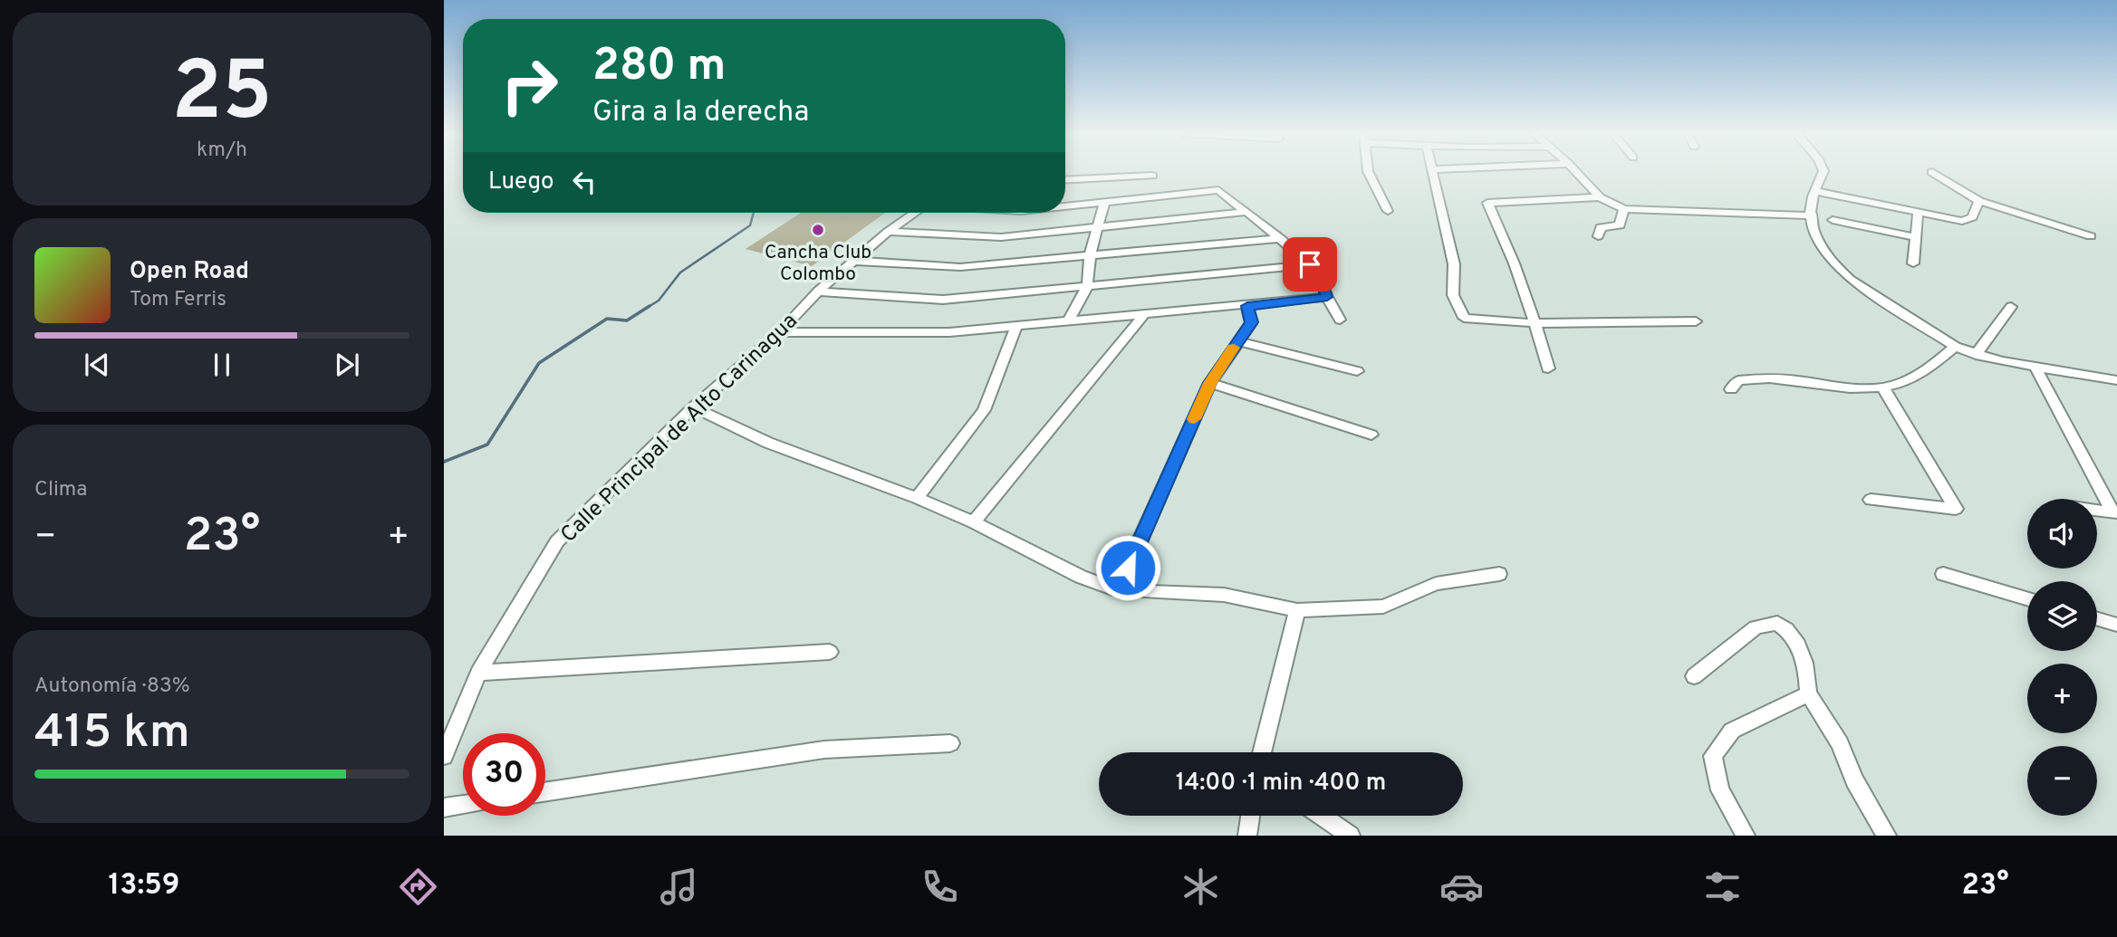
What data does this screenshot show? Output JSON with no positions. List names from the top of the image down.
{
  "streets": {
    "street": ["Calle Principal de Alto Carinagua"]
  },
  "places": ["Cancha Club Colombo"],
  "page": {
    "tile": [
      ["25", "km/h"],
      "Clima",
      ["Autonomía · 83%", "415 km"]
    ],
    "turn": ["280 m", "Gira a la derecha"],
    "then": "Luego",
    "song": ["Open Road", "Tom Ferris"],
    "map_buttons": ["+", "−"],
    "heat": ["−", "23°", "+"],
    "limit": "30",
    "trip": "14:00 · 1 min · 400 m",
    "tabs": ["13:59", "23°"]
  }
}
